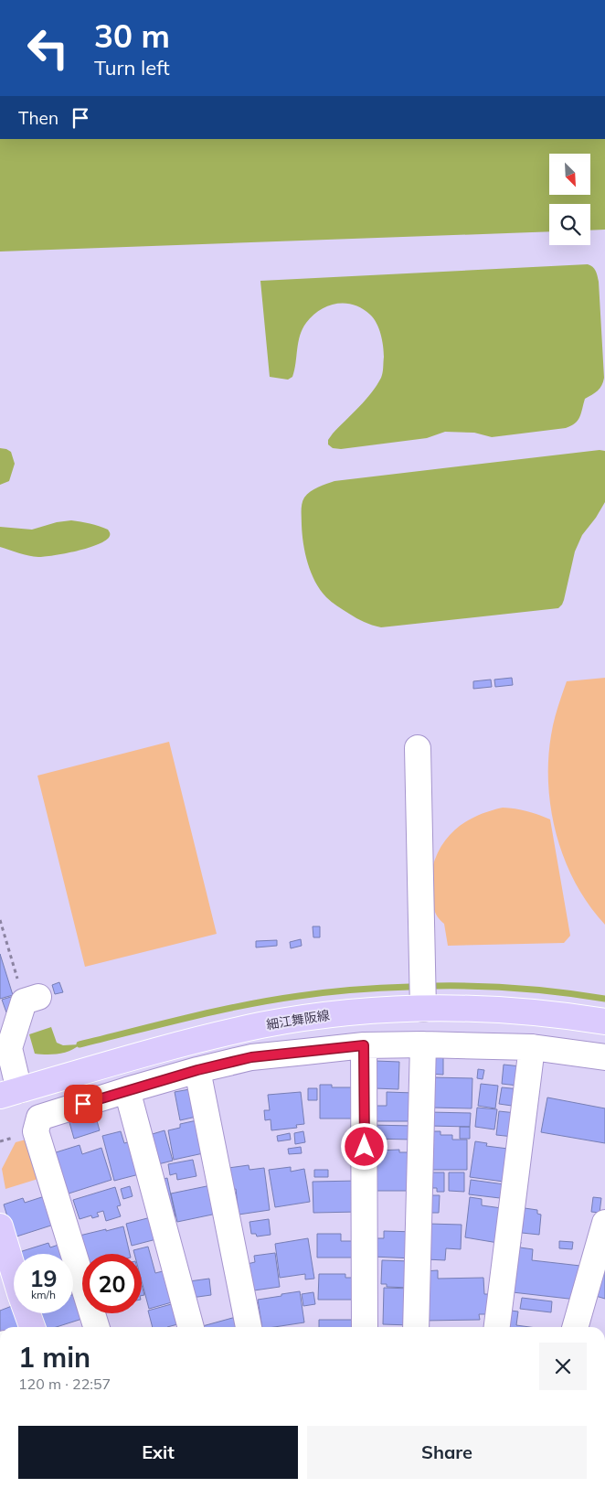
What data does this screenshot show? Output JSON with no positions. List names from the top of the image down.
{
  "streets": {
    "main road": ["細江舞阪線"]
  },
  "north": "bottom right",
  "page": {
    "turn": ["30 m", "Turn left"],
    "then": "Then",
    "speed": "19 km/h",
    "limit": "20",
    "heading": ["1 min", "120 m · 22:57"],
    "buttons": ["Exit", "Share"]
  }
}
